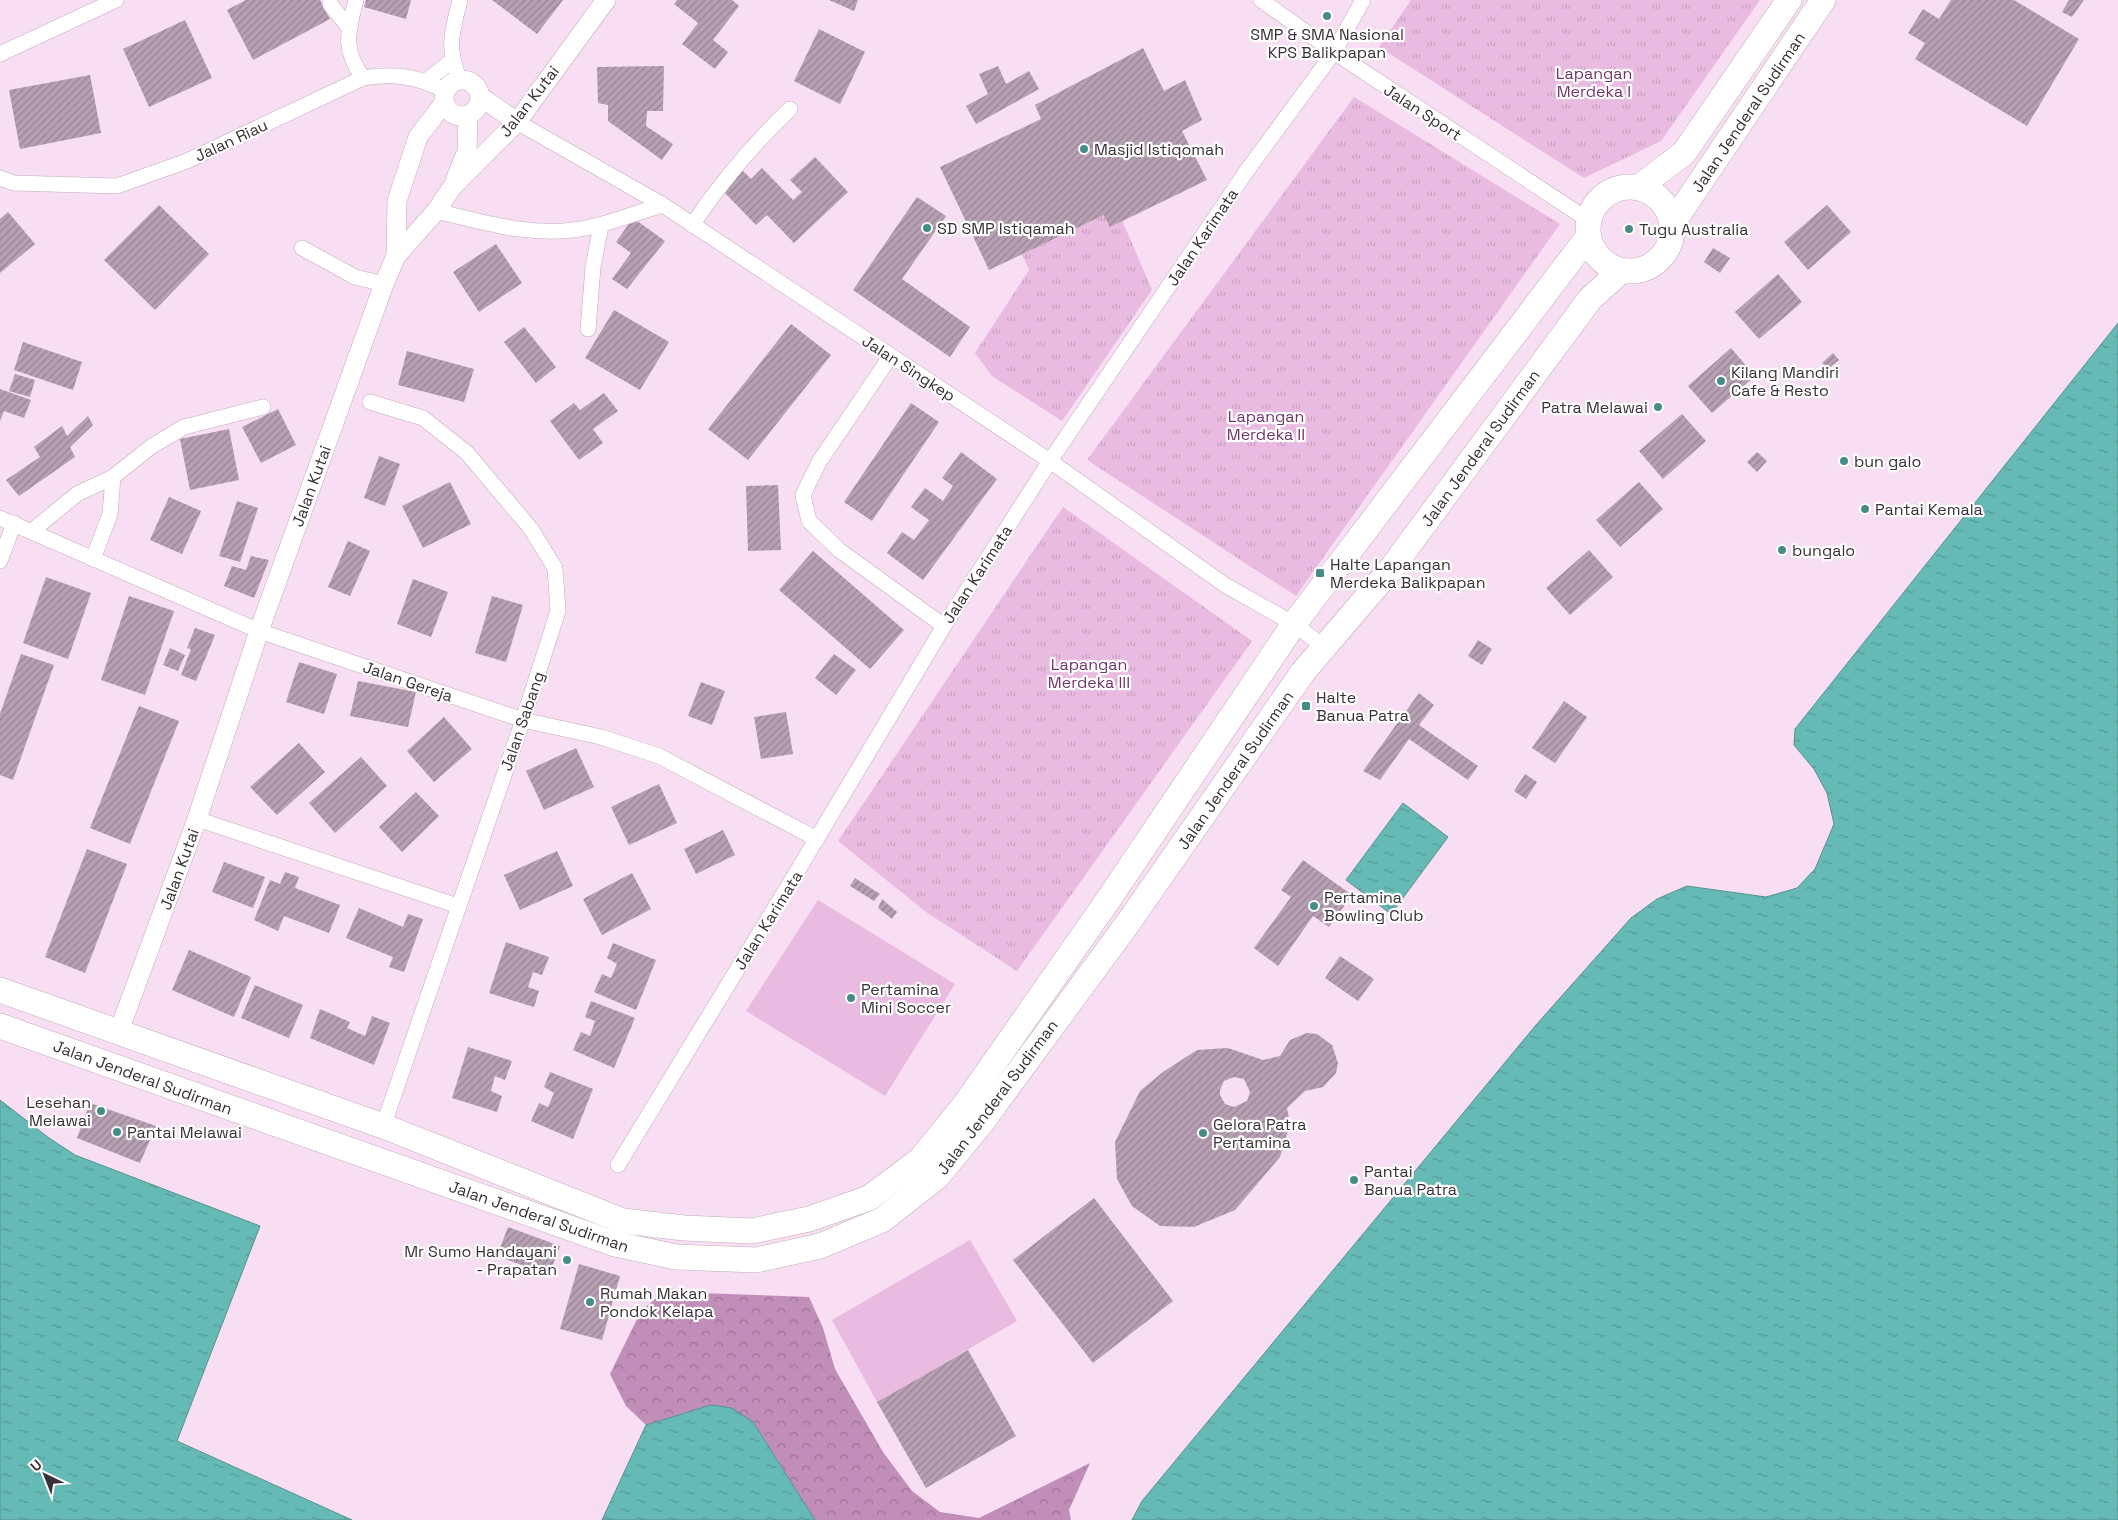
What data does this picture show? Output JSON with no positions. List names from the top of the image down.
{
  "streets": {
    "highway": ["Jalan Jenderal Sudirman"],
    "street": [
      "Jalan Kutai",
      "Jalan Sport",
      "Jalan Riau",
      "Jalan Karimata",
      "Jalan Singkep",
      "Jalan Gereja",
      "Jalan Sabang"
    ]
  },
  "crossings": [
    ["Jalan Kutai", "Jalan Jenderal Sudirman"],
    ["Jalan Kutai", "Jalan Singkep"],
    ["Jalan Kutai", "Jalan Gereja"],
    ["Jalan Sport", "Jalan Jenderal Sudirman"],
    ["Jalan Sport", "Jalan Karimata"],
    ["Jalan Jenderal Sudirman", "Jalan Singkep"],
    ["Jalan Karimata", "Jalan Singkep"],
    ["Jalan Karimata", "Jalan Gereja"],
    ["Jalan Gereja", "Jalan Sabang"]
  ],
  "parks": ["Lapangan Merdeka I", "Lapangan Merdeka II", "Lapangan Merdeka III"],
  "places": {
    "other": [
      "SMP & SMA Nasional KPS Balikpapan",
      "Masjid Istiqomah",
      "SD SMP Istiqamah",
      "Tugu Australia",
      "Kilang Mandiri Cafe & Resto",
      "Patra Melawai",
      "bun galo",
      "Pantai Kemala",
      "bungalo",
      "Pertamina Bowling Club",
      "Pertamina Mini Soccer",
      "Lesehan Melawai",
      "Pantai Melawai",
      "Gelora Patra Pertamina",
      "Pantai Banua Patra",
      "Mr Sumo Handayani - Prapatan",
      "Rumah Makan Pondok Kelapa"
    ],
    "transit": ["Halte Lapangan Merdeka Balikpapan", "Halte Banua Patra"]
  },
  "north": "top left"
}
